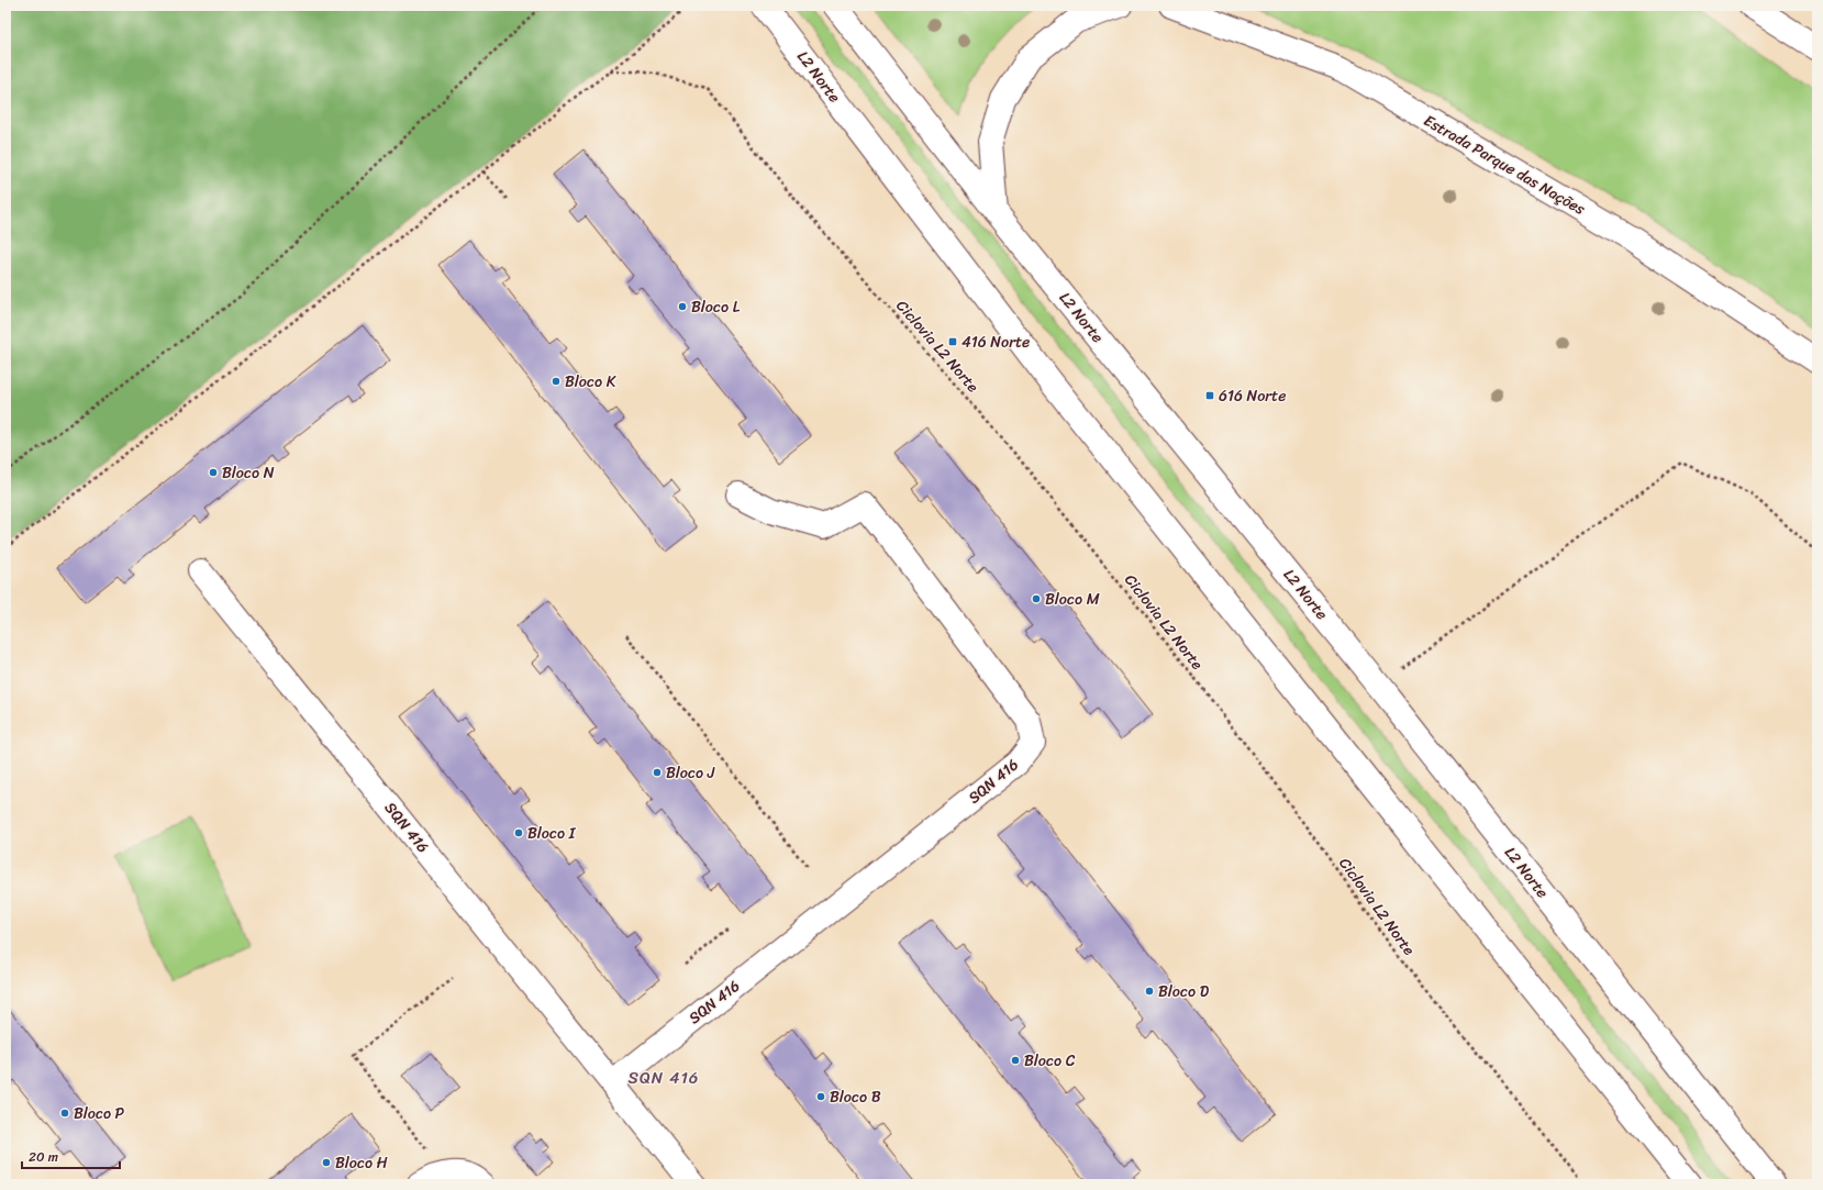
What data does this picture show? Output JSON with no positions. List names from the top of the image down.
{
  "streets": {
    "main road": ["L2 Norte", "Estrada Parque das Nações", "SQN 416"],
    "path": ["Ciclovia L2 Norte"]
  },
  "districts": ["SQN 416"],
  "places": {
    "other": [
      "Bloco L",
      "Bloco K",
      "Bloco N",
      "Bloco M",
      "Bloco J",
      "Bloco I",
      "Bloco D",
      "Bloco C",
      "Bloco B",
      "Bloco P",
      "Bloco H"
    ],
    "transit": ["416 Norte", "616 Norte"]
  },
  "scale_bar": "20 m"
}
